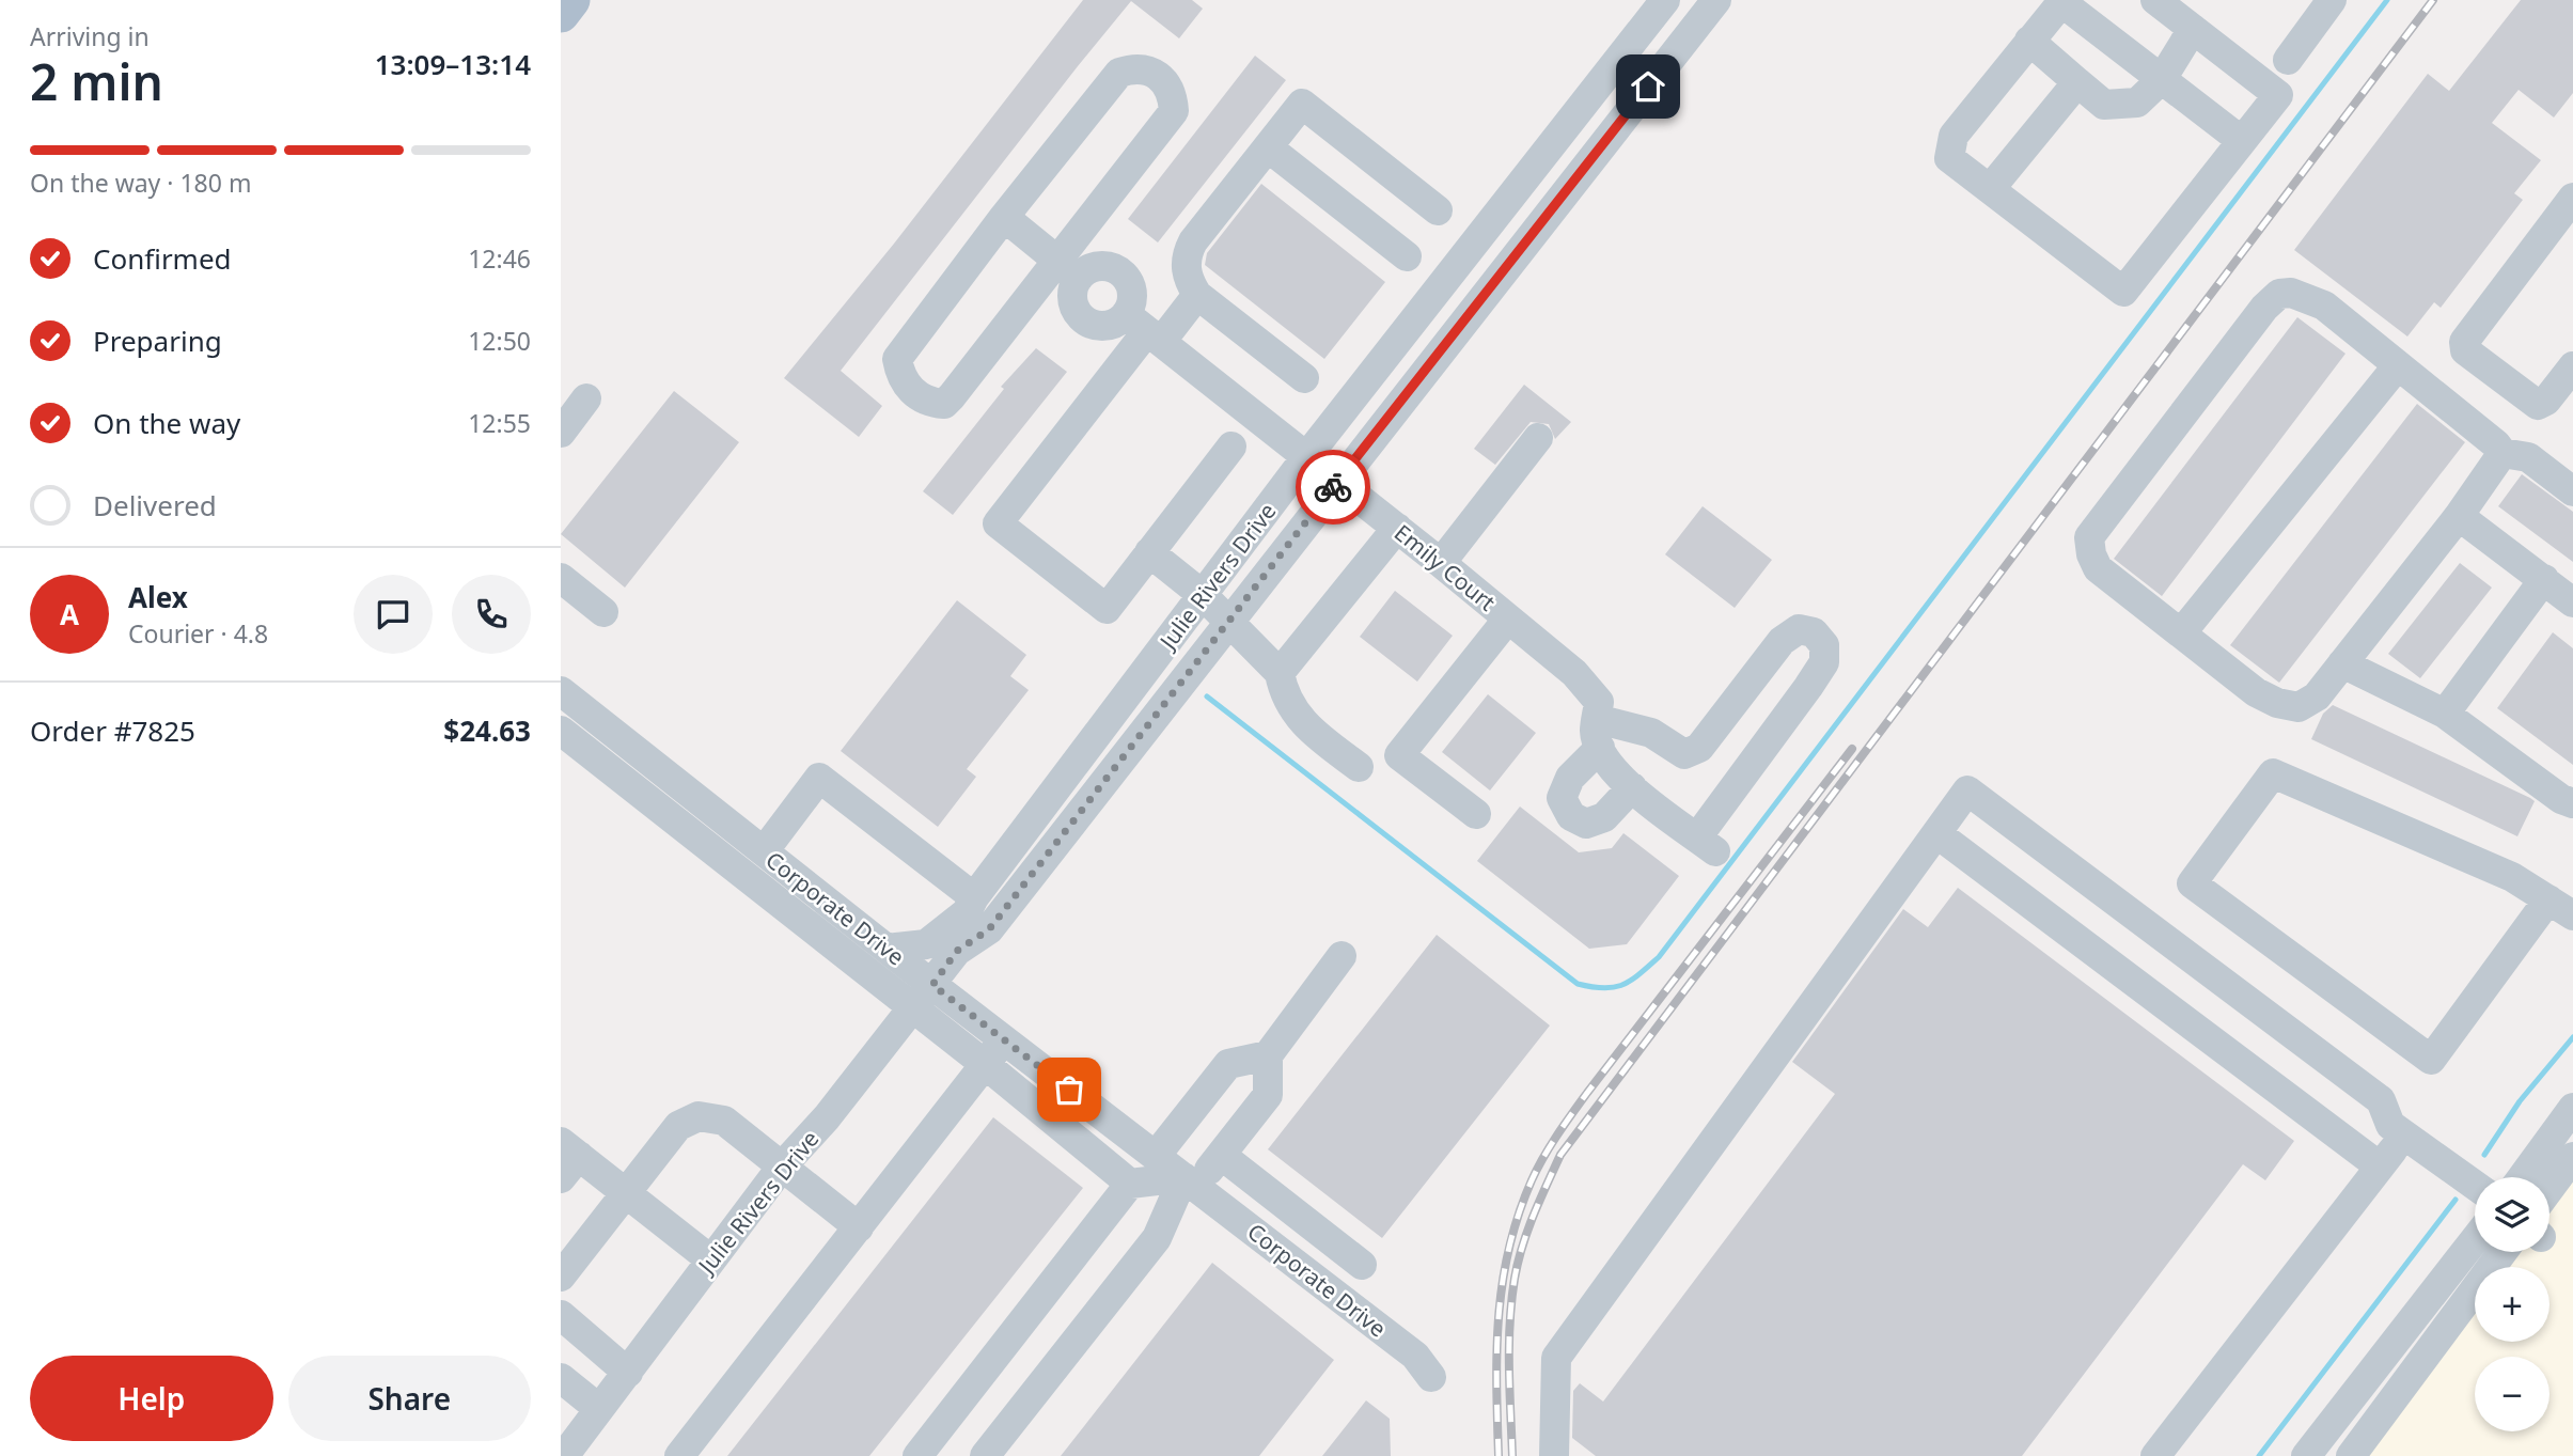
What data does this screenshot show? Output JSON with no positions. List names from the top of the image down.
{
  "streets": {
    "street": ["Emily Court", "Julie Rivers Drive", "Corporate Drive"]
  },
  "crossings": [
    ["Emily Court", "Julie Rivers Drive"],
    ["Julie Rivers Drive", "Corporate Drive"]
  ],
  "page": {
    "heading": ["2 min", "Arriving in", "13:09–13:14"],
    "panel": [
      "Alex",
      "Courier · 4.8",
      "Order #7825",
      "$24.63"
    ],
    "bar": "On the way · 180 m",
    "list": [
      ["Confirmed", "12:46"],
      ["Preparing", "12:50"],
      ["On the way", "12:55"],
      "Delivered"
    ],
    "round": "A",
    "map_buttons": ["+", "−"],
    "buttons": ["Help", "Share"]
  }
}
